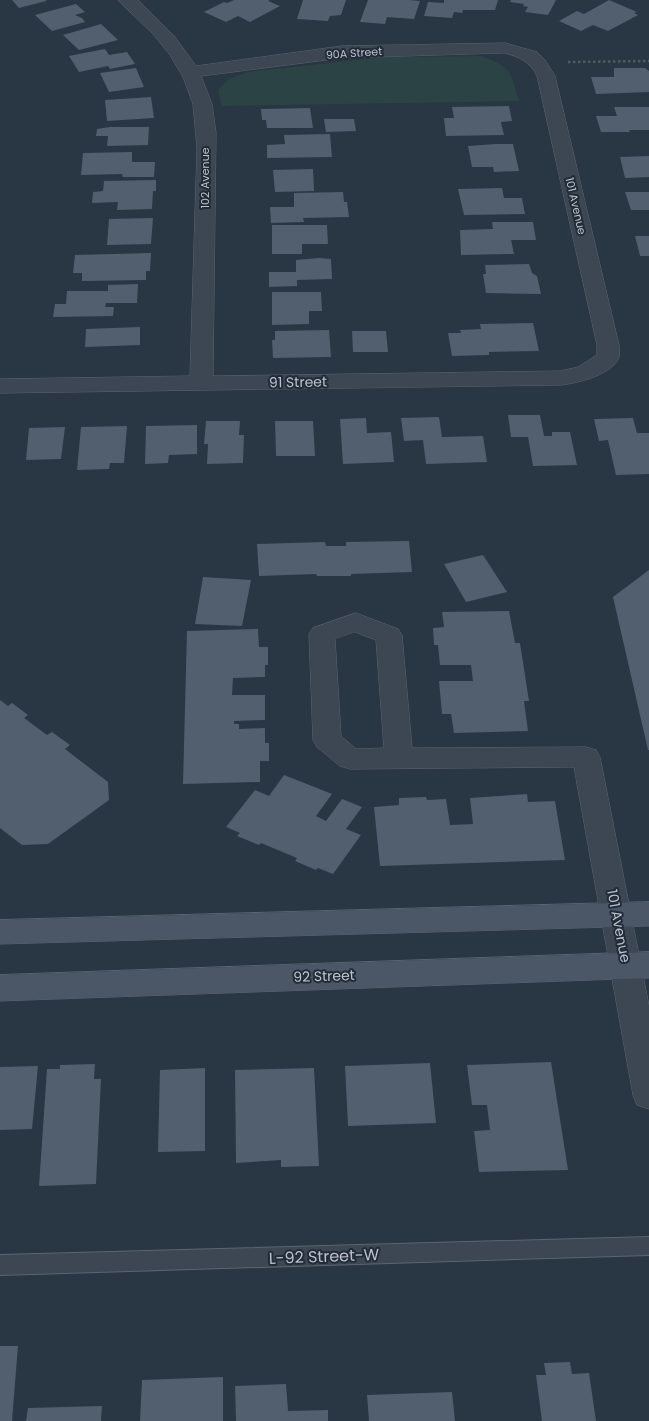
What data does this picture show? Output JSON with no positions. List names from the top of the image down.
{
  "streets": {
    "main road": ["92 Street"],
    "street": [
      "90A Street",
      "102 Avenue",
      "101 Avenue",
      "91 Street"
    ],
    "lane": ["L-92 Street-W"]
  },
  "crossings": [
    ["90A Street", "102 Avenue"],
    ["90A Street", "101 Avenue"],
    ["102 Avenue", "91 Street"],
    ["101 Avenue", "91 Street"],
    ["101 Avenue", "92 Street"]
  ]
}
